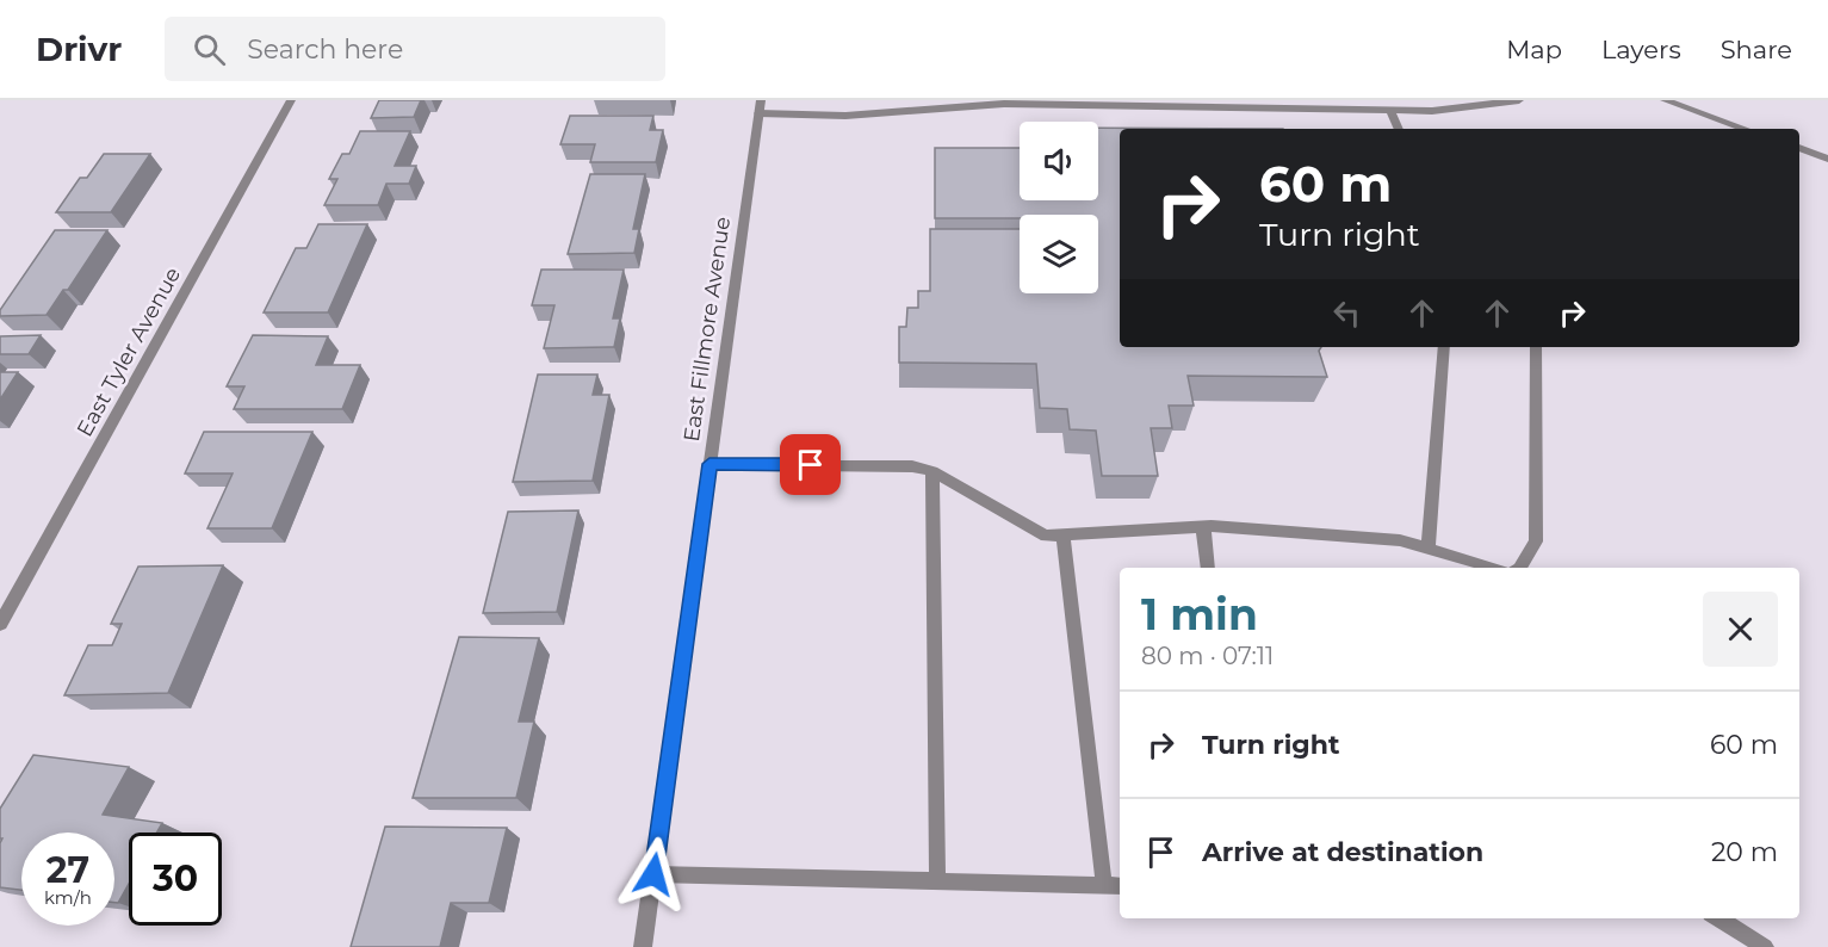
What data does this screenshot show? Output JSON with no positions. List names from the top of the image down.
{
  "streets": {
    "street": ["East Fillmore Avenue", "East Tyler Avenue"]
  },
  "page": {
    "header": "Drivr",
    "search": "Search here",
    "nav": ["Map", "Layers", "Share"],
    "turn": ["60 m", "Turn right"],
    "heading": ["1 min", "80 m · 07:11"],
    "list": [
      {
        "name": "Turn right",
        "value": "60 m"
      },
      {
        "name": "Arrive at destination",
        "value": "20 m"
      }
    ],
    "speed": "27 km/h",
    "limit": "30"
  }
}
